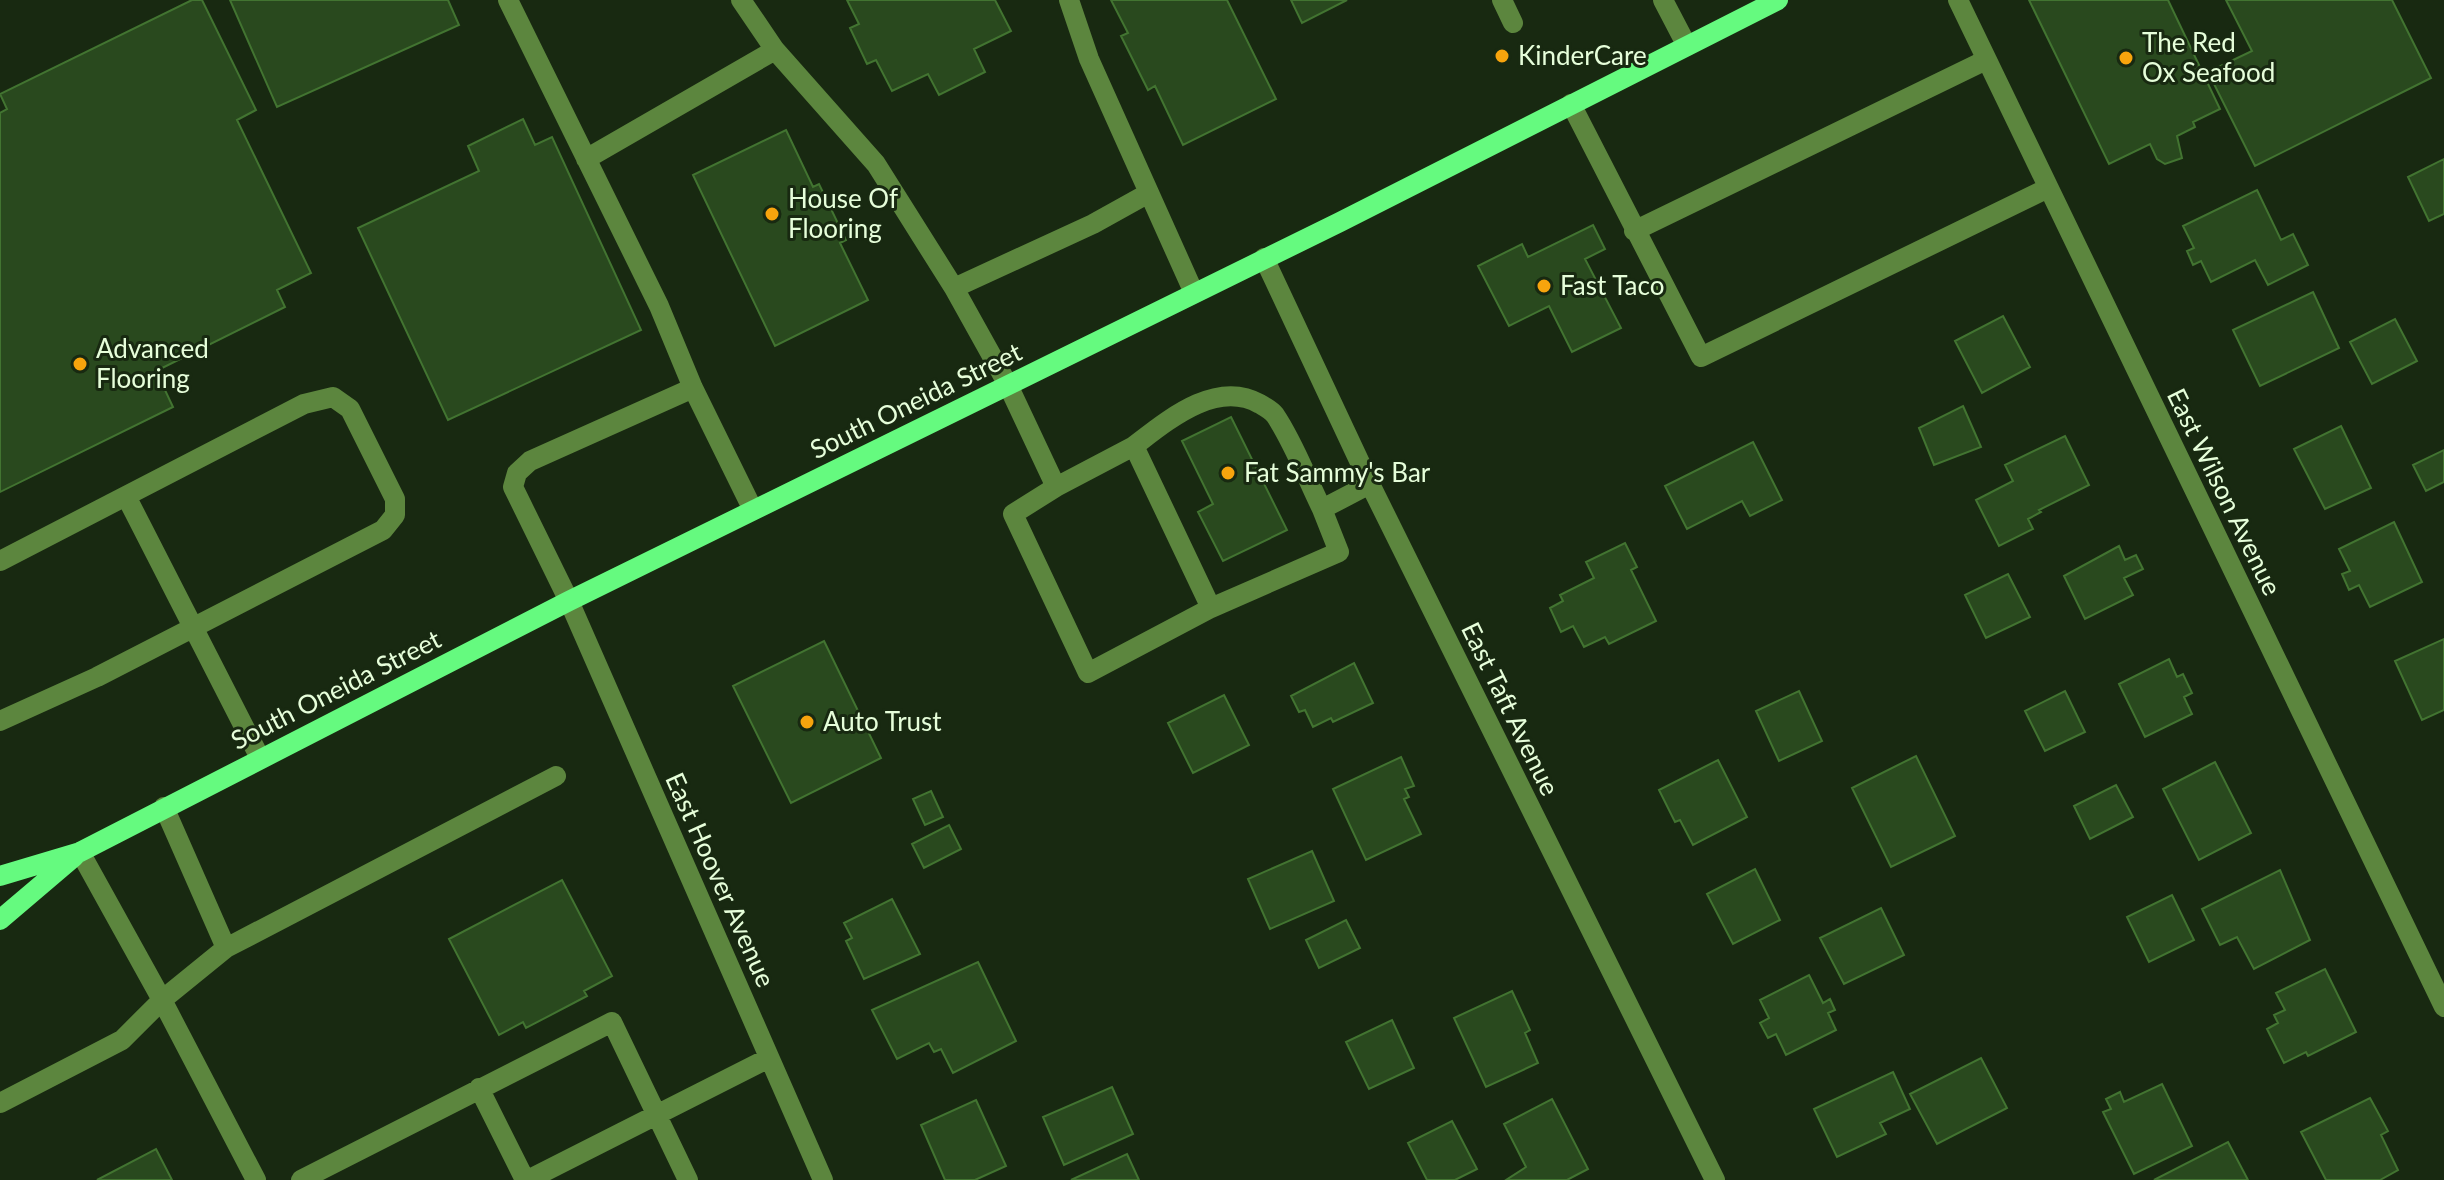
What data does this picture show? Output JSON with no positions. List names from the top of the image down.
{
  "streets": {
    "main road": ["South Oneida Street"],
    "street": ["East Wilson Avenue", "East Taft Avenue", "East Hoover Avenue"]
  },
  "crossings": [
    ["South Oneida Street", "East Taft Avenue"],
    ["South Oneida Street", "East Hoover Avenue"]
  ],
  "places": [
    "KinderCare",
    "The Red Ox Seafood",
    "House Of Flooring",
    "Fast Taco",
    "Advanced Flooring",
    "Fat Sammy's Bar",
    "Auto Trust"
  ]
}
